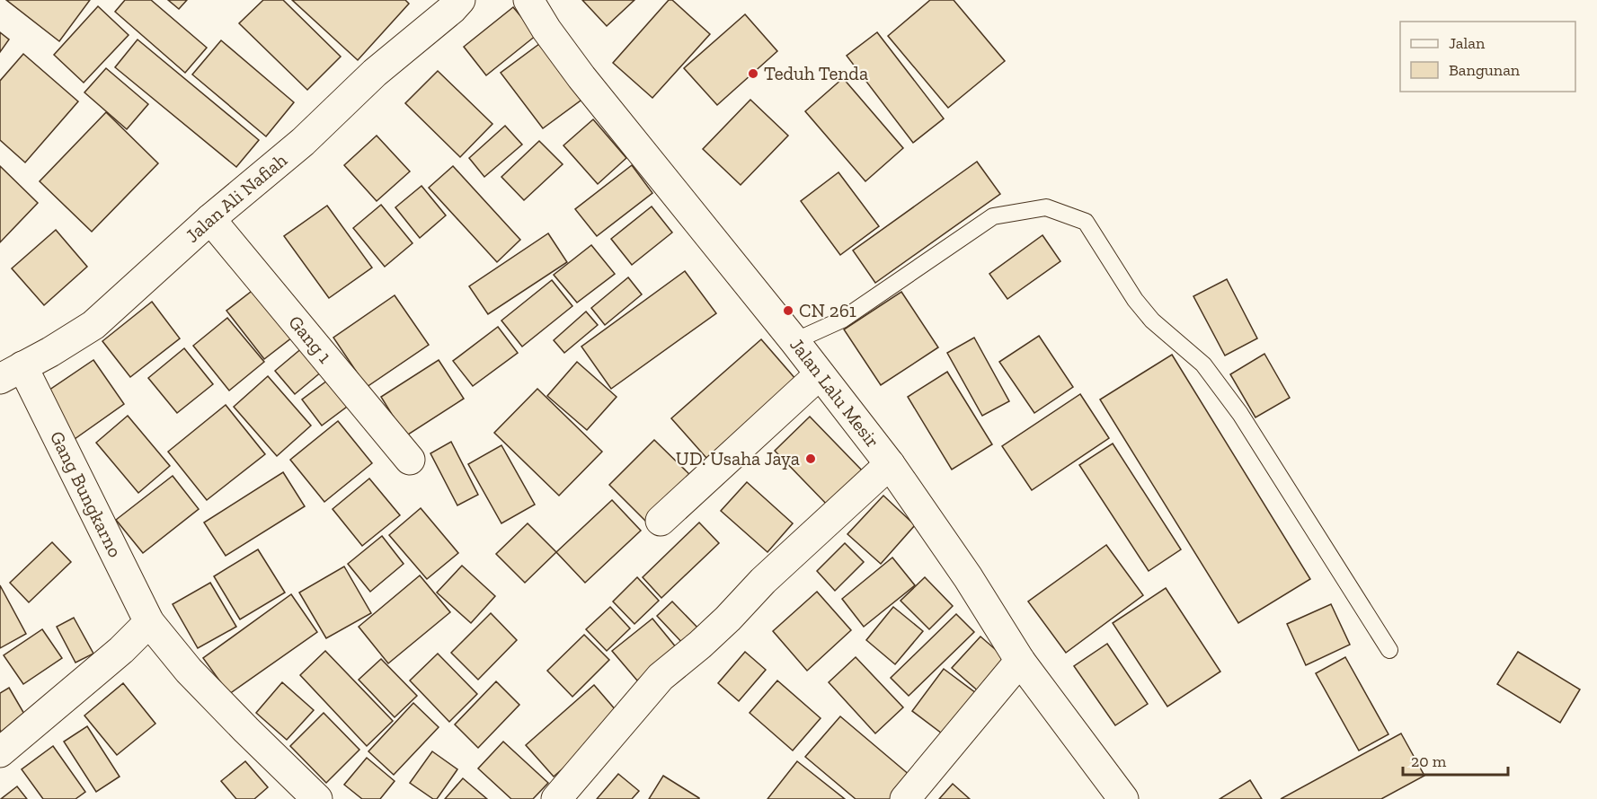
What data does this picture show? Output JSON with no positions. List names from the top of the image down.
{
  "streets": {
    "street": [
      "Jalan Ali Nafiah",
      "Gang 1",
      "Jalan Lalu Mesir",
      "Gang Bungkarno"
    ]
  },
  "crossings": [
    ["Jalan Ali Nafiah", "Gang 1"],
    ["Jalan Ali Nafiah", "Gang Bungkarno"]
  ],
  "places": ["Teduh Tenda", "CN 261", "UD. Usaha Jaya"],
  "legend": ["Jalan", "Bangunan"],
  "scale_bar": "20 m"
}
